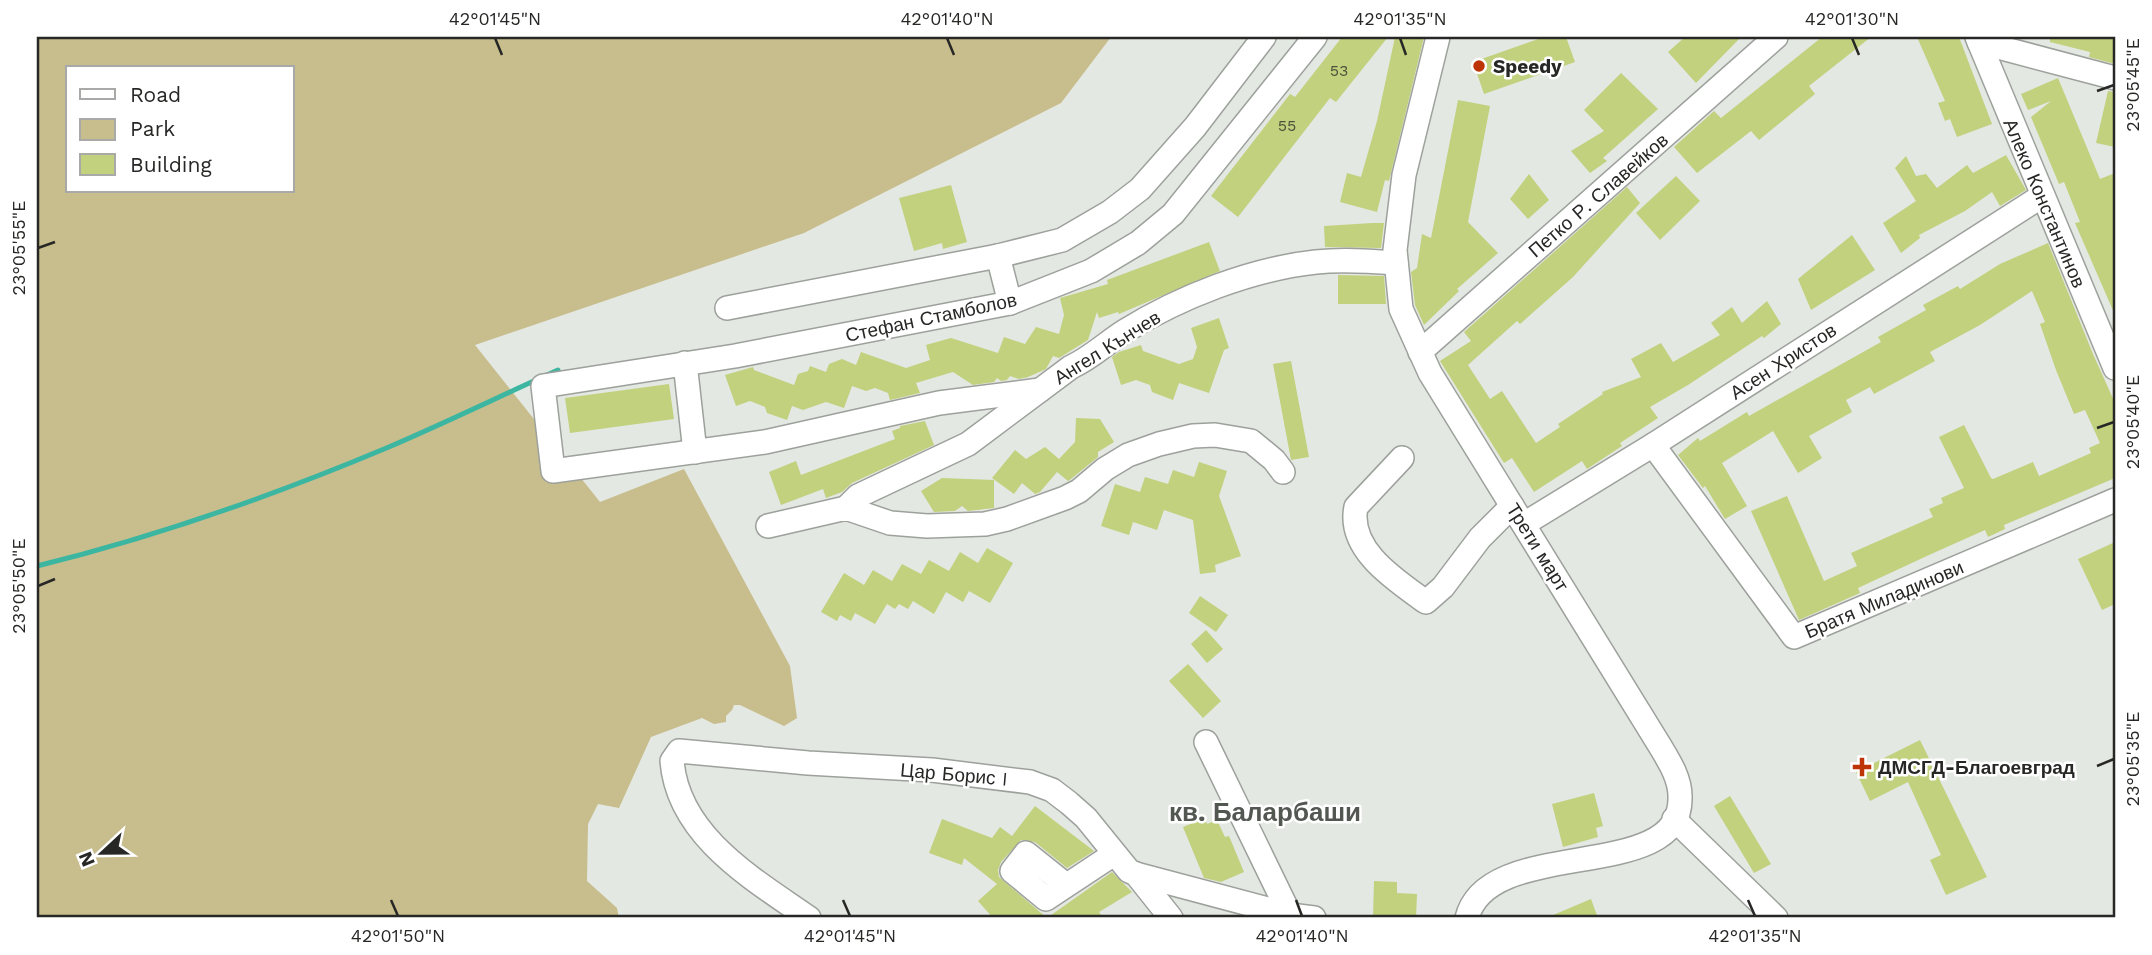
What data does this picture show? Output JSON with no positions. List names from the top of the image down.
{
  "streets": {
    "street": [
      "Петко Р. Славейков",
      "Алеко Константинов",
      "Стефан Стамболов",
      "Ангел Кънчев",
      "Асен Христов",
      "Трети март",
      "Братя Миладинови",
      "Цар Борис I"
    ]
  },
  "crossings": [
    ["Петко Р. Славейков", "Трети март"],
    ["Алеко Константинов", "Асен Христов"],
    ["Ангел Кънчев", "Трети март"],
    ["Асен Христов", "Трети март"],
    ["Асен Христов", "Братя Миладинови"]
  ],
  "districts": ["кв. Баларбаши"],
  "places": {
    "other": ["Speedy"],
    "health": ["ДМСГД-Благоевград"]
  },
  "house_numbers": ["53", "55"],
  "legend": ["Road", "Park", "Building"],
  "north": "left",
  "coordinates": [
    "42°01'45\"N",
    "42°01'40\"N",
    "42°01'35\"N",
    "42°01'30\"N",
    "23°05'45\"E",
    "23°05'55\"E",
    "23°05'40\"E",
    "23°05'50\"E",
    "23°05'35\"E",
    "42°01'50\"N"
  ]
}
